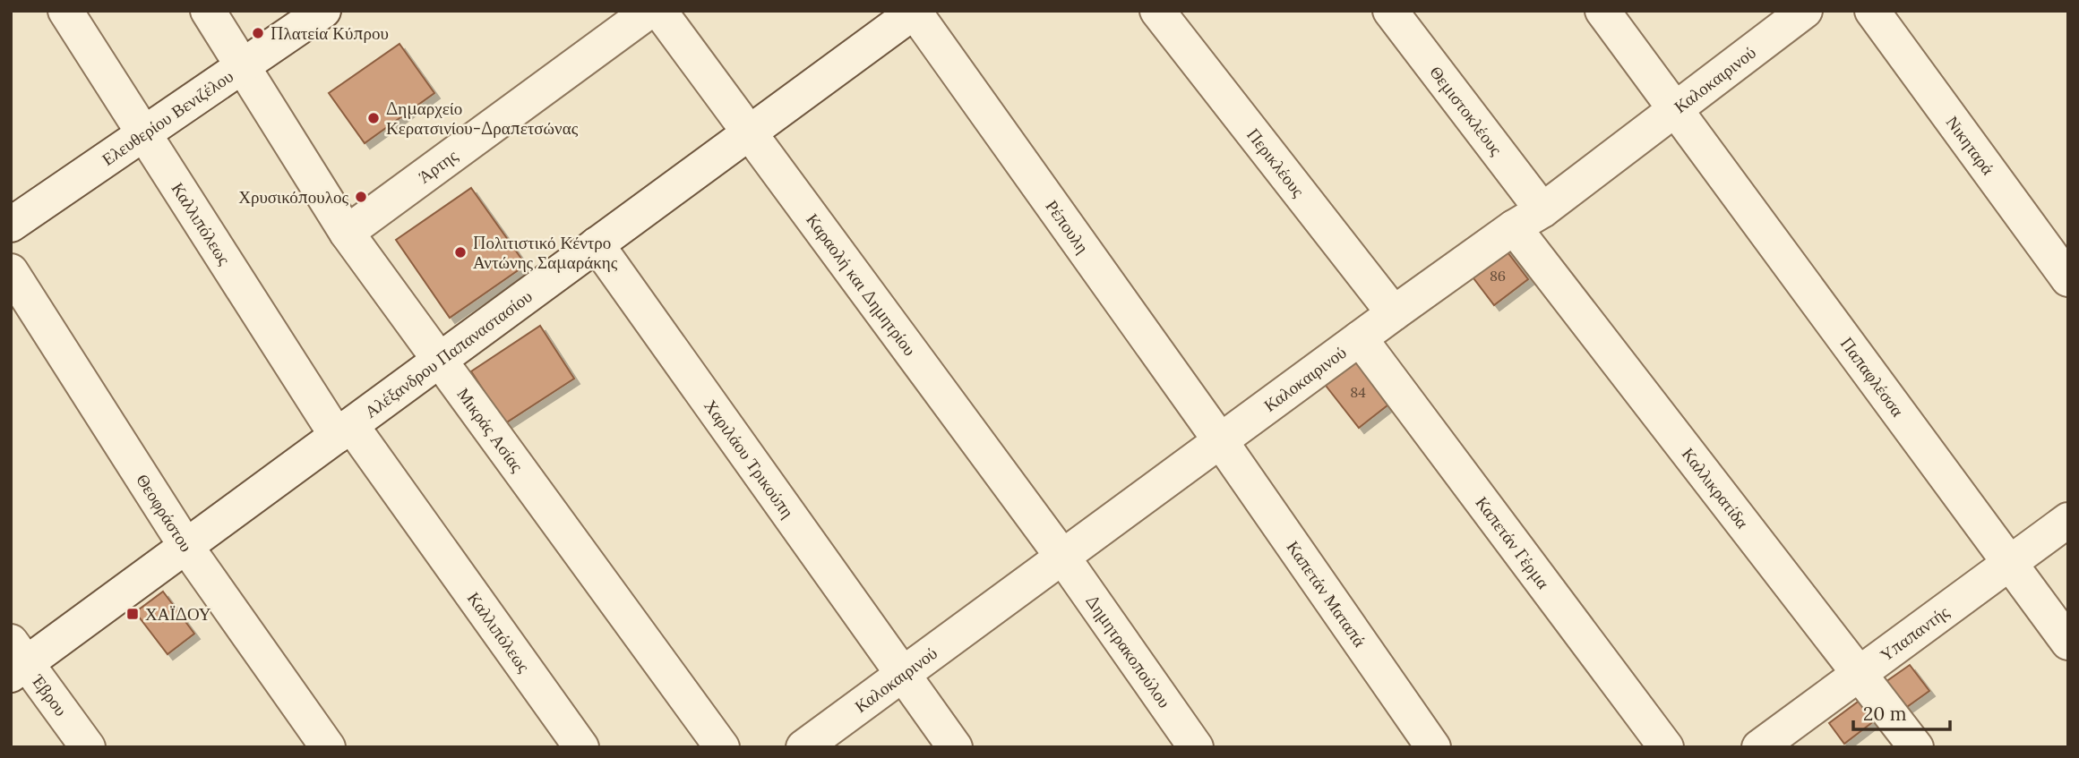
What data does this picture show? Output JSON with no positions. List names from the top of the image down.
{
  "streets": {
    "street": [
      "Καλοκαιρινού",
      "Θεμιστοκλέους",
      "Ελευθερίου Βενιζέλου",
      "Νικηταρά",
      "Περικλέους",
      "Άρτης",
      "Καλλιπόλεως",
      "Ρέπουλη",
      "Καραολή και Δημητρίου",
      "Αλέξανδρου Παπαναστασίου",
      "Παπαφλέσσα",
      "Μικράς Ασίας",
      "Χαριλάου Τρικούπη",
      "Καλλικρατίδα",
      "Θεοφράστου",
      "Καπετάν Γέρμα",
      "Καπετάν Ματαπά",
      "Υπαπαντής",
      "Δημητρακοπούλου",
      "Έβρου"
    ]
  },
  "crossings": [
    ["Καλοκαιρινού", "Θεμιστοκλέους"],
    ["Καλοκαιρινού", "Περικλέους"],
    ["Καλοκαιρινού", "Ρέπουλη"],
    ["Καλοκαιρινού", "Καραολή και Δημητρίου"],
    ["Καλοκαιρινού", "Παπαφλέσσα"],
    ["Καλοκαιρινού", "Χαριλάου Τρικούπη"],
    ["Καλοκαιρινού", "Καλλικρατίδα"],
    ["Καλοκαιρινού", "Καπετάν Γέρμα"],
    ["Καλοκαιρινού", "Καπετάν Ματαπά"],
    ["Καλοκαιρινού", "Δημητρακοπούλου"],
    ["Ελευθερίου Βενιζέλου", "Καλλιπόλεως"],
    ["Ελευθερίου Βενιζέλου", "Μικράς Ασίας"],
    ["Άρτης", "Μικράς Ασίας"],
    ["Καλλιπόλεως", "Αλέξανδρου Παπαναστασίου"],
    ["Ρέπουλη", "Αλέξανδρου Παπαναστασίου"],
    ["Ρέπουλη", "Καπετάν Ματαπά"],
    ["Καραολή και Δημητρίου", "Αλέξανδρου Παπαναστασίου"],
    ["Καραολή και Δημητρίου", "Δημητρακοπούλου"],
    ["Αλέξανδρου Παπαναστασίου", "Μικράς Ασίας"],
    ["Αλέξανδρου Παπαναστασίου", "Χαριλάου Τρικούπη"],
    ["Αλέξανδρου Παπαναστασίου", "Θεοφράστου"],
    ["Αλέξανδρου Παπαναστασίου", "Έβρου"],
    ["Παπαφλέσσα", "Υπαπαντής"],
    ["Καλλικρατίδα", "Υπαπαντής"]
  ],
  "places": {
    "other": [
      "Πλατεία Κύπρου",
      "Δημαρχείο Κερατσινίου-Δραπετσώνας",
      "Χρυσικόπουλος",
      "Πολιτιστικό Κέντρο Αντώνης Σαμαράκης"
    ],
    "transit": ["ΧΑΪΔΟΥ"]
  },
  "house_numbers": ["86", "84"],
  "scale_bar": "20 m"
}
